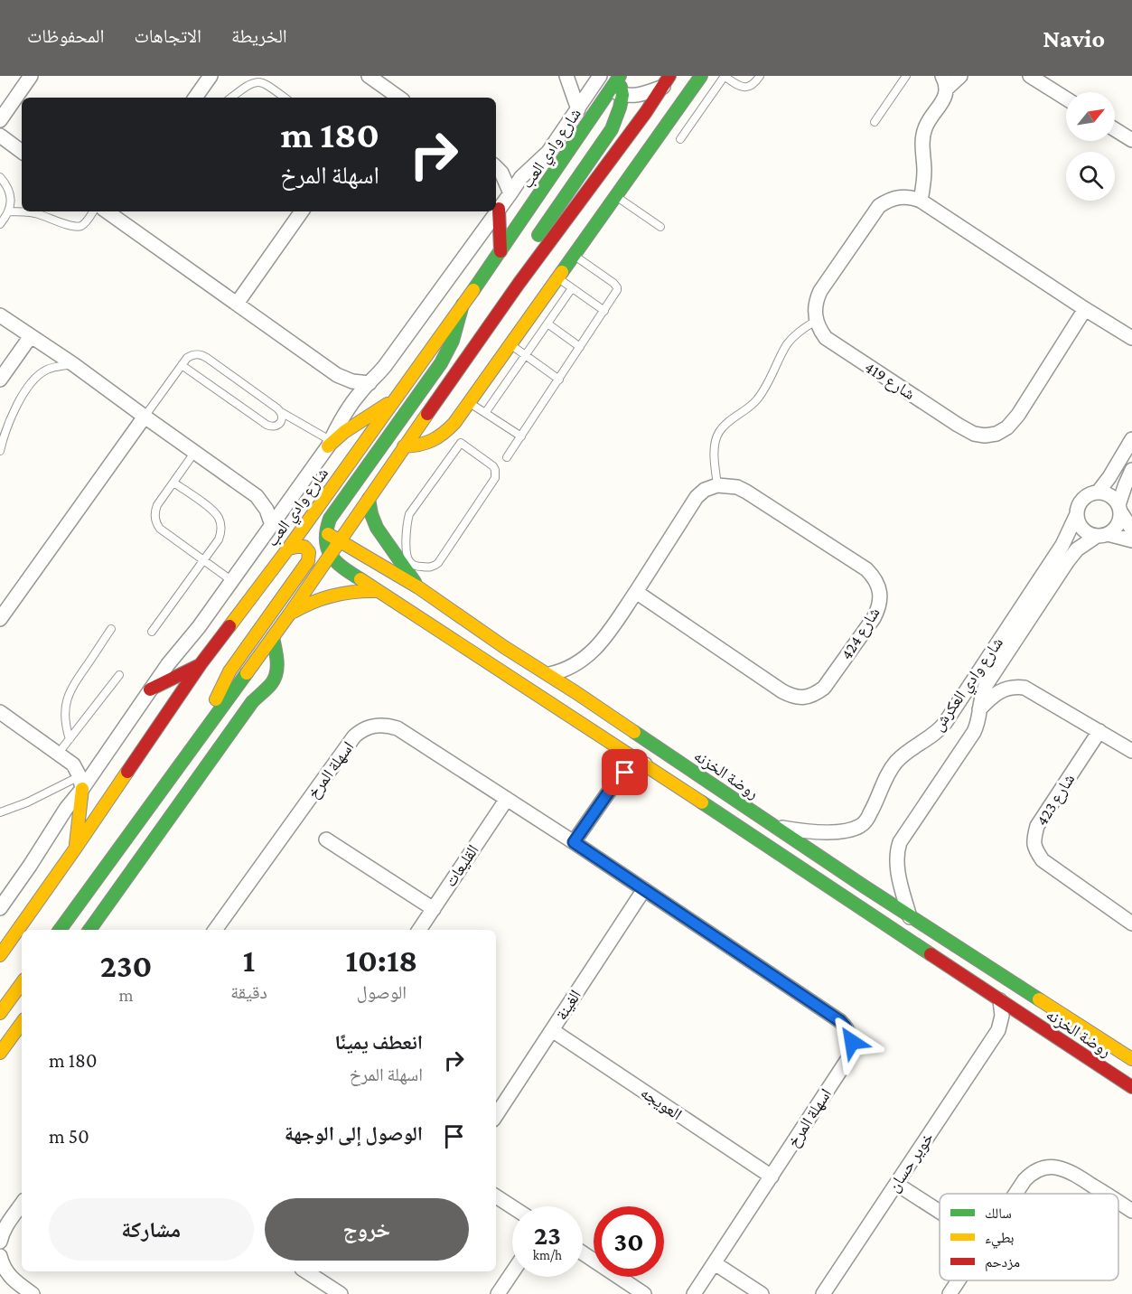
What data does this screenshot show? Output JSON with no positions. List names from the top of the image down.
{
  "streets": {
    "street": [
      "شارع وادي العب",
      "شارع 419",
      "شارع 424",
      "شارع وادي العكرش",
      "اسهلة المرخ",
      "روضة الخزنه",
      "شارع 423",
      "القليعات",
      "الغينة",
      "العويجه",
      "خوير حسان"
    ]
  },
  "crossings": [
    ["شارع وادي العب", "روضة الخزنه"],
    ["شارع وادي العكرش", "روضة الخزنه"],
    ["اسهلة المرخ", "القليعات"],
    ["اسهلة المرخ", "الغينة"],
    ["اسهلة المرخ", "العويجه"],
    ["روضة الخزنه", "خوير حسان"],
    ["الغينة", "العويجه"]
  ],
  "legend": ["سالك", "بطيء", "مزدحم"],
  "north": "top right",
  "page": {
    "header": "Navio",
    "nav": ["الخريطة", "الاتجاهات", "المحفوظات"],
    "turn": ["180 m", "اسهلة المرخ"],
    "eta": [
      "10:18",
      "الوصول",
      "1",
      "دقيقة",
      "230",
      "m"
    ],
    "list": [
      {
        "name": "انعطف يمينًا",
        "note": "اسهلة المرخ",
        "value": "180 m"
      },
      {
        "name": "الوصول إلى الوجهة",
        "value": "50 m"
      }
    ],
    "buttons": ["خروج", "مشاركة"],
    "speed": "23 km/h",
    "limit": "30"
  }
}
